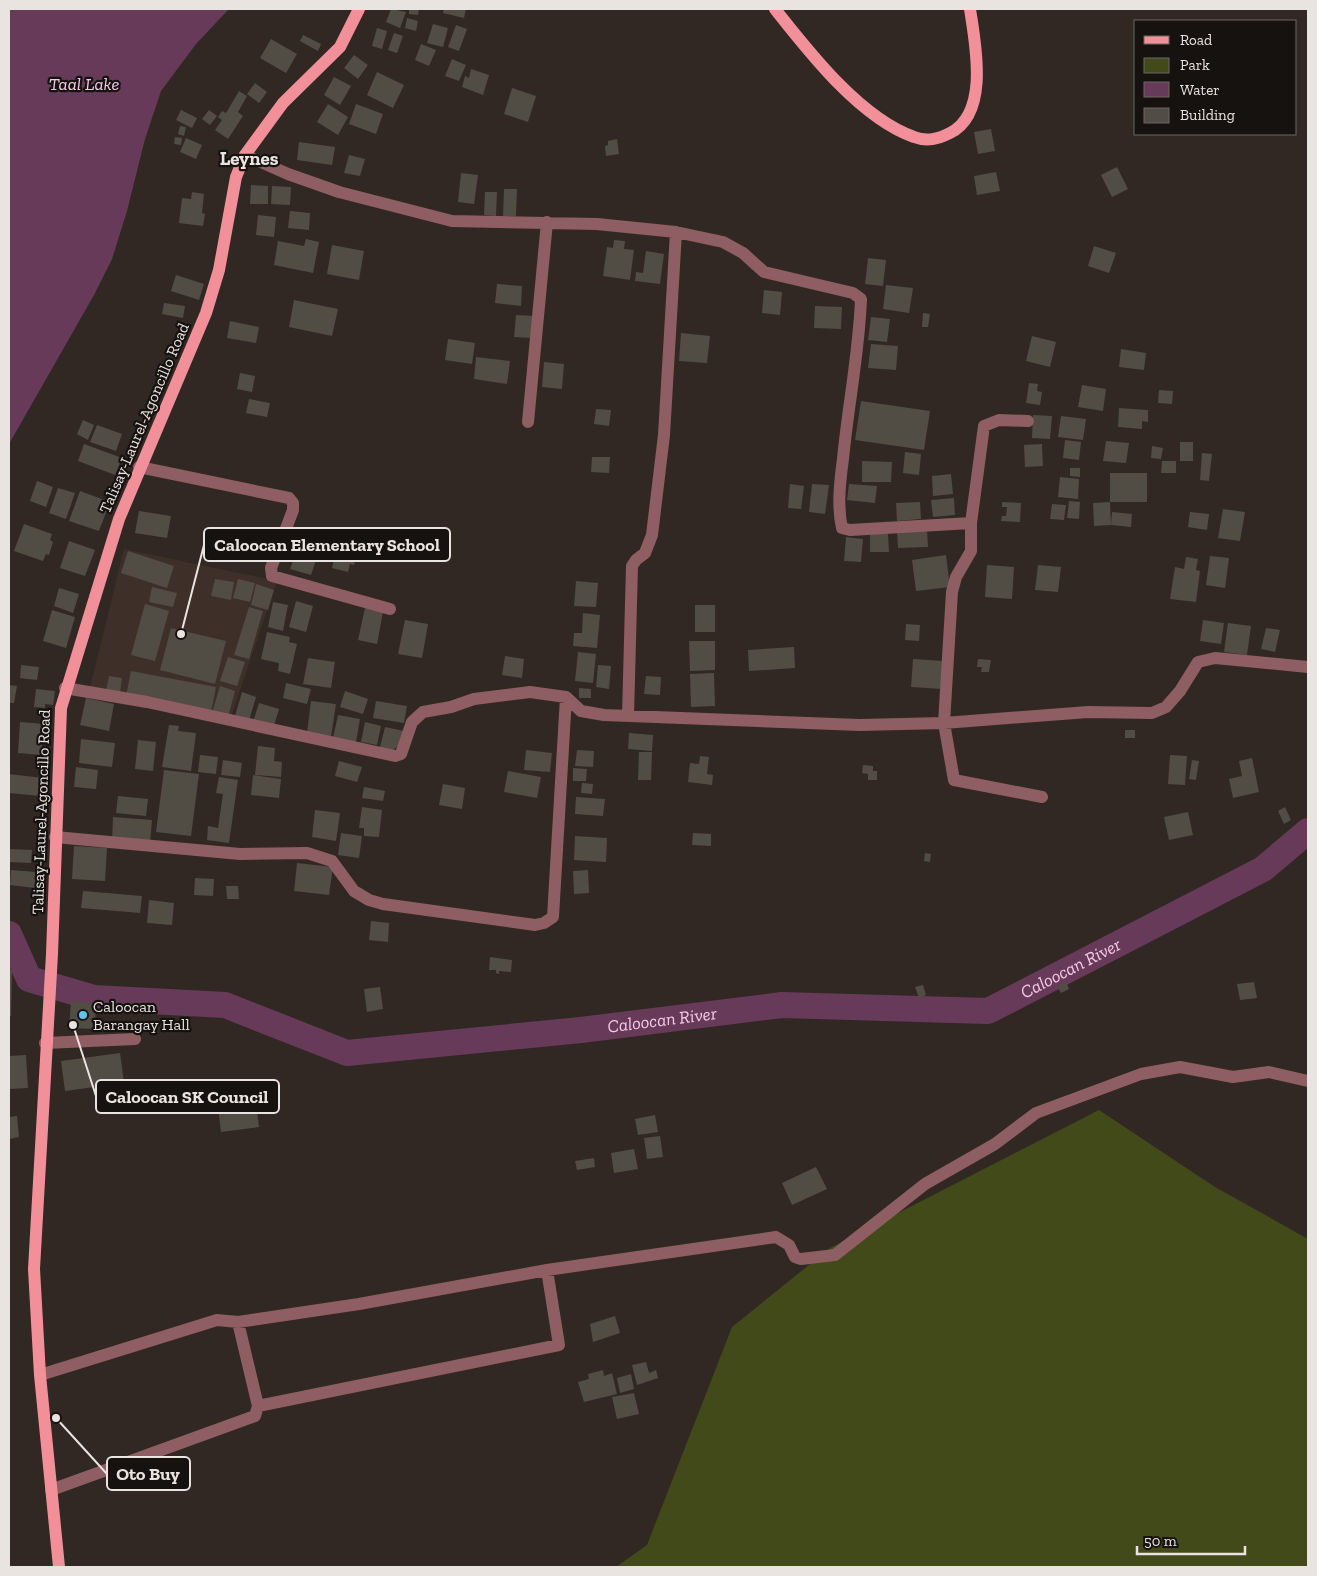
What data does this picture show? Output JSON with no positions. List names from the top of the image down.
{
  "streets": {
    "main road": ["Talisay-Laurel-Agoncillo Road"]
  },
  "districts": ["Leynes"],
  "water": ["Taal Lake", "Caloocan River"],
  "places": [
    "Caloocan Elementary School",
    "Caloocan Barangay Hall",
    "Caloocan SK Council",
    "Oto Buy"
  ],
  "legend": [
    "Road",
    "Park",
    "Water",
    "Building"
  ],
  "scale_bar": "50 m"
}
